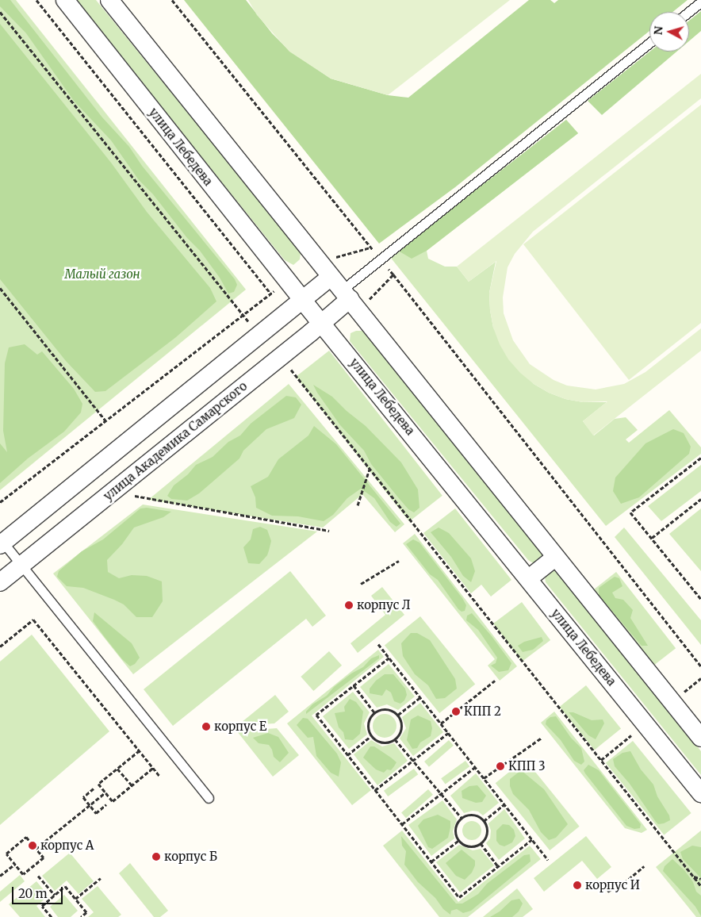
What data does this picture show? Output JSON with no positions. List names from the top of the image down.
{
  "streets": {
    "street": ["улица Лебедева", "улица Академика Самарского"]
  },
  "crossings": [
    ["улица Лебедева", "улица Академика Самарского"]
  ],
  "parks": ["Малый газон"],
  "places": [
    "корпус Л",
    "КПП 2",
    "корпус Е",
    "КПП 3",
    "корпус А",
    "корпус Б",
    "корпус И"
  ],
  "scale_bar": "20 m",
  "north": "left"
}
